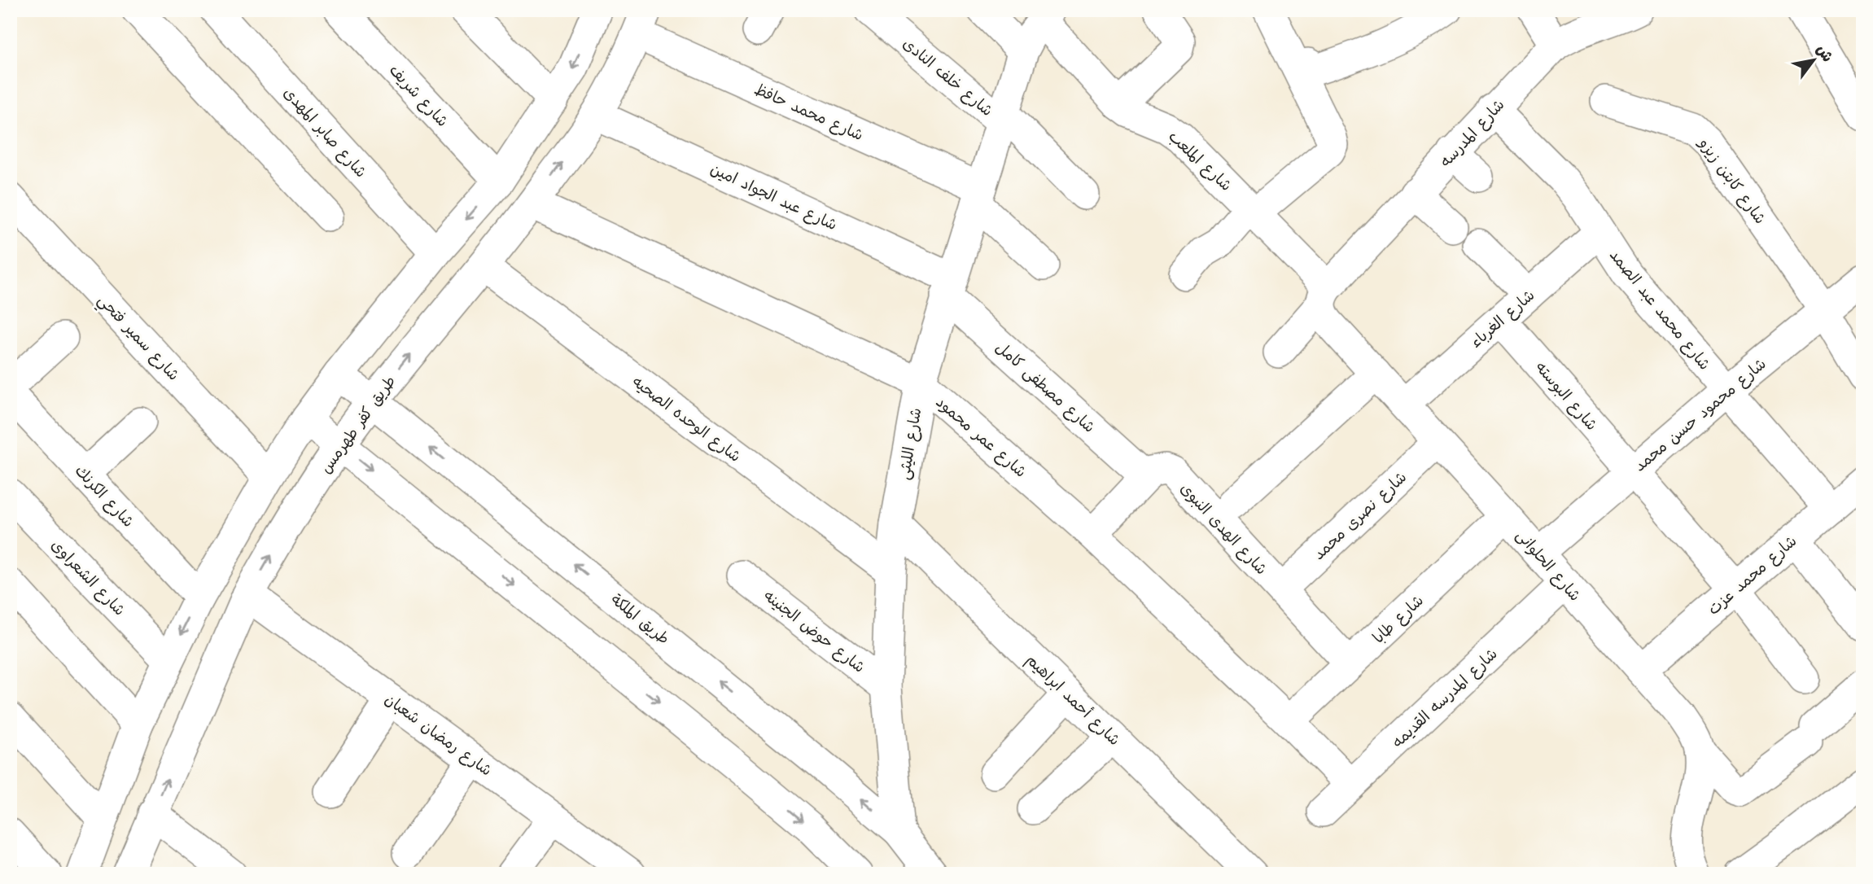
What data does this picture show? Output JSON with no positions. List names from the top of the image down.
{
  "streets": {
    "street": [
      "شارع خلف النادى",
      "شارع شريف",
      "شارع محمد حافظ",
      "شارع صابر المهدى",
      "شارع المدرسه",
      "شارع الملعب",
      "شارع كابتن زيزو",
      "شارع عبد الجواد امين",
      "شارع محمد عبد الصمد",
      "شارع الغرباء",
      "شارع سمير فتحي",
      "شارع مصطفى كامل",
      "شارع البوسته",
      "شارع محمود حسن محمد",
      "شارع الوحده الصحيه",
      "طريق كفر طهرمس",
      "شارع عمر محمود",
      "شارع الليثى",
      "شارع الكرنك",
      "شارع نصرى محمد",
      "شارع الهدى النبوى",
      "شارع الحلوانى",
      "شارع محمد عزت",
      "شارع الشعراوى",
      "طريق الملكة",
      "شارع طابا",
      "شارع حوض الجنينه",
      "شارع المدرسه القديمه",
      "شارع أحمد ابراهيم",
      "شارع رمضان شعبان"
    ]
  },
  "crossings": [
    ["شارع خلف النادى", "شارع الليثى"],
    ["شارع محمد حافظ", "طريق كفر طهرمس"],
    ["شارع محمد حافظ", "شارع الليثى"],
    ["شارع المدرسه", "شارع الملعب"],
    ["شارع المدرسه", "شارع محمد عبد الصمد"],
    ["شارع المدرسه", "شارع الحلوانى"],
    ["شارع الملعب", "شارع الليثى"],
    ["شارع الملعب", "شارع الحلوانى"],
    ["شارع كابتن زيزو", "شارع محمود حسن محمد"],
    ["شارع عبد الجواد امين", "شارع مصطفى كامل"],
    ["شارع عبد الجواد امين", "طريق كفر طهرمس"],
    ["شارع عبد الجواد امين", "شارع الليثى"],
    ["شارع محمد عبد الصمد", "شارع الغرباء"],
    ["شارع محمد عبد الصمد", "شارع محمود حسن محمد"],
    ["شارع محمد عبد الصمد", "شارع محمد عزت"],
    ["شارع الغرباء", "شارع البوسته"],
    ["شارع الغرباء", "شارع الحلوانى"],
    ["شارع مصطفى كامل", "شارع الليثى"],
    ["شارع مصطفى كامل", "شارع الهدى النبوى"],
    ["شارع البوسته", "شارع محمود حسن محمد"],
    ["شارع البوسته", "شارع محمد عزت"],
    ["شارع محمود حسن محمد", "شارع الحلوانى"],
    ["شارع الوحده الصحيه", "طريق كفر طهرمس"],
    ["شارع الوحده الصحيه", "شارع الليثى"],
    ["طريق كفر طهرمس", "شارع عمر محمود"],
    ["طريق كفر طهرمس", "طريق الملكة"],
    ["طريق كفر طهرمس", "شارع رمضان شعبان"],
    ["شارع عمر محمود", "شارع الليثى"],
    ["شارع عمر محمود", "شارع طابا"],
    ["شارع عمر محمود", "شارع المدرسه القديمه"],
    ["شارع الليثى", "طريق الملكة"],
    ["شارع الليثى", "شارع حوض الجنينه"],
    ["شارع الليثى", "شارع أحمد ابراهيم"],
    ["شارع نصرى محمد", "شارع الهدى النبوى"],
    ["شارع نصرى محمد", "شارع الحلوانى"],
    ["شارع الهدى النبوى", "شارع طابا"],
    ["شارع الحلوانى", "شارع محمد عزت"],
    ["شارع الحلوانى", "شارع طابا"],
    ["شارع الحلوانى", "شارع المدرسه القديمه"]
  ],
  "north": "top right"
}
